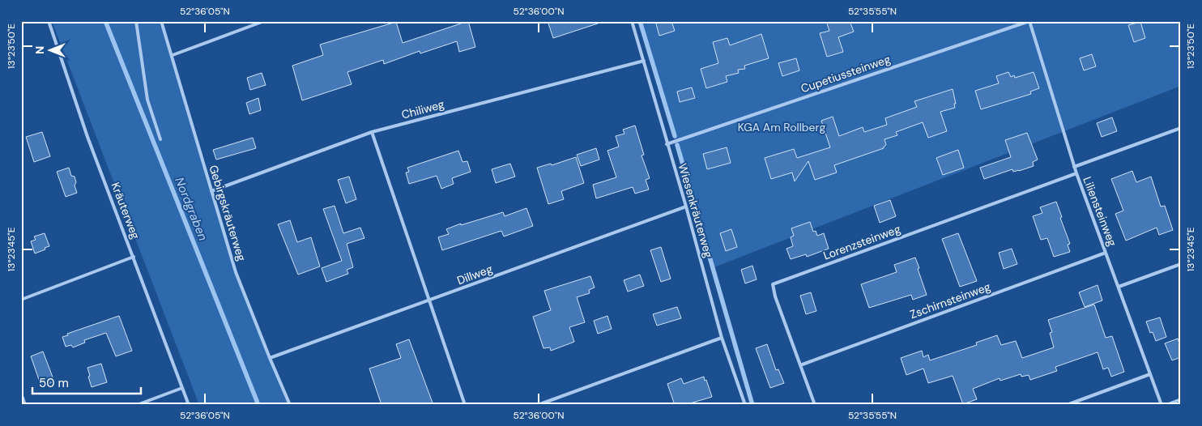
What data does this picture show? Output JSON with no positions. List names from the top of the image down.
{
  "streets": {
    "lane": [
      "Cupetiussteinweg",
      "Chiliweg",
      "Kräuterweg",
      "Wiesenkräuterweg",
      "Liliensteinweg",
      "Gebirgskräuterweg",
      "Lorenzsteinweg",
      "Dillweg",
      "Zschirnsteinweg"
    ]
  },
  "crossings": [
    ["Cupetiussteinweg", "Wiesenkräuterweg"],
    ["Cupetiussteinweg", "Liliensteinweg"],
    ["Chiliweg", "Wiesenkräuterweg"],
    ["Chiliweg", "Gebirgskräuterweg"],
    ["Wiesenkräuterweg", "Dillweg"],
    ["Liliensteinweg", "Lorenzsteinweg"],
    ["Liliensteinweg", "Zschirnsteinweg"],
    ["Gebirgskräuterweg", "Dillweg"],
    ["Lorenzsteinweg", "Zschirnsteinweg"]
  ],
  "water": ["Nordgraben"],
  "parks": ["KGA Am Rollberg"],
  "scale_bar": "50 m",
  "north": "left",
  "coordinates": [
    "52°36'05\"N",
    "52°36'00\"N",
    "52°35'55\"N",
    "13°23'50\"E",
    "13°23'45\"E"
  ]
}
